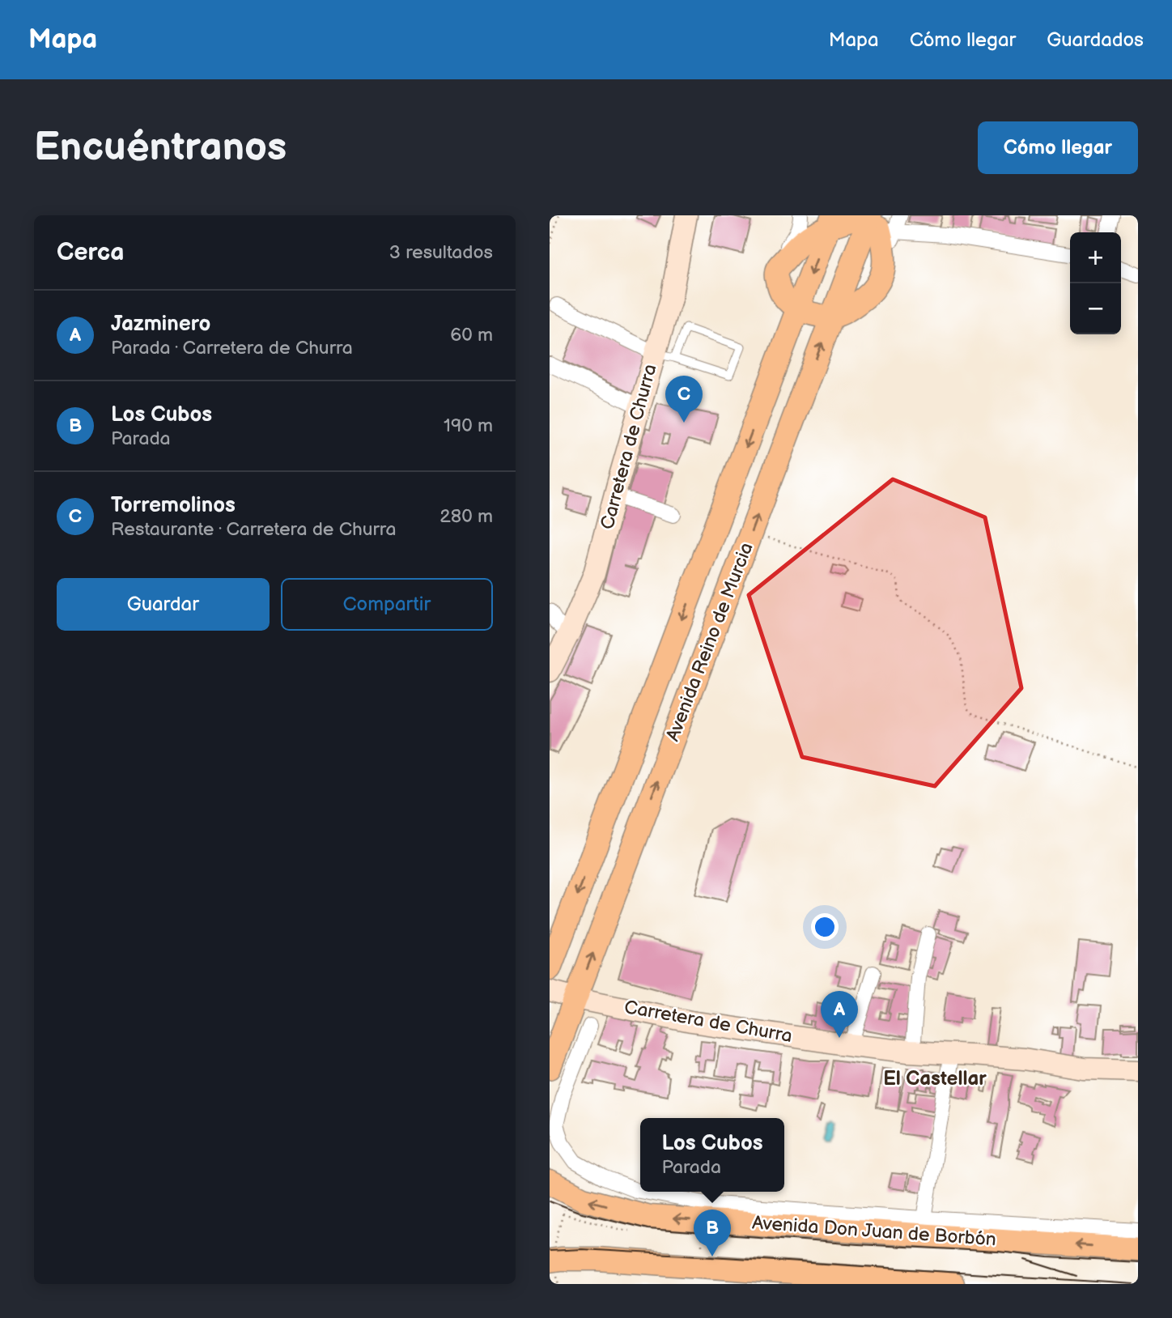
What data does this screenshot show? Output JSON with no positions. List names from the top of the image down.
{
  "streets": {
    "main road": ["Avenida Reino de Murcia", "Avenida Don Juan de Borbón"],
    "street": ["Carretera de Churra"]
  },
  "crossings": [
    ["Carretera de Churra", "Avenida Reino de Murcia"]
  ],
  "districts": ["El Castellar"],
  "page": {
    "header": "Mapa",
    "nav": ["Mapa", "Cómo llegar", "Guardados"],
    "buttons": [
      "Cómo llegar",
      ["Guardar", "Compartir"]
    ],
    "title": "Encuéntranos",
    "heading": ["Cerca", "3 resultados"],
    "map_buttons": ["+", "−"],
    "list": [
      {
        "mark": "A",
        "name": "Jazminero",
        "note": "Parada · Carretera de Churra",
        "value": "60 m"
      },
      {
        "mark": "B",
        "name": "Los Cubos",
        "note": "Parada",
        "value": "190 m"
      },
      {
        "mark": "C",
        "name": "Torremolinos",
        "note": "Restaurante · Carretera de Churra",
        "value": "280 m"
      }
    ],
    "pins": ["C", "A", "B"],
    "popup": ["Los Cubos", "Parada"]
  }
}
